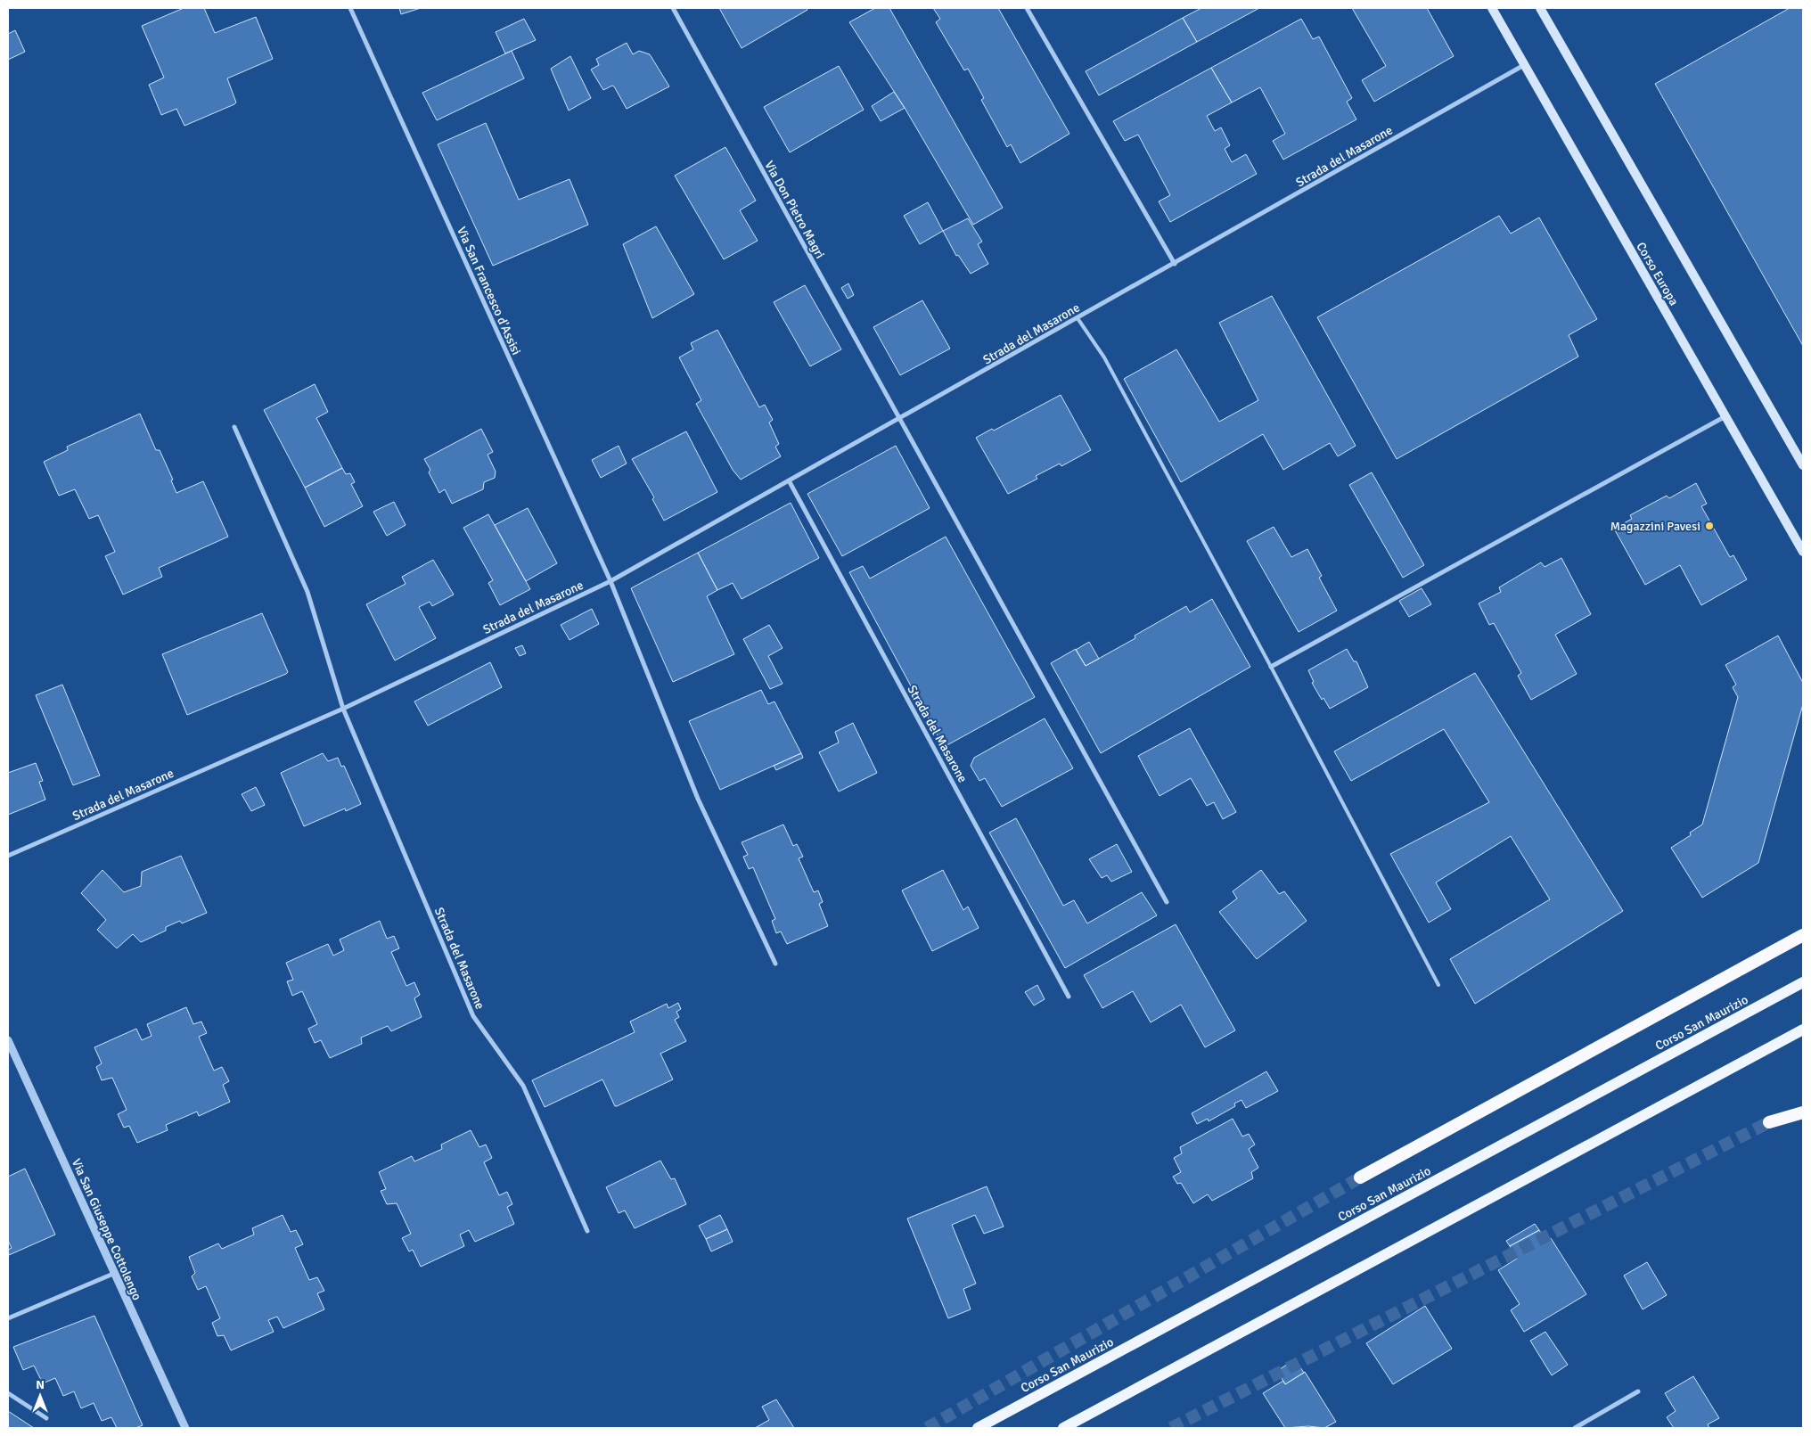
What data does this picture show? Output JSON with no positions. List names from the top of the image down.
{
  "streets": {
    "main road": ["Corso Europa", "Corso San Maurizio"],
    "street": [
      "Strada del Masarone",
      "Via Don Pietro Magri",
      "Via San Francesco d'Assisi",
      "Via San Giuseppe Cottolengo"
    ]
  },
  "crossings": [
    ["Strada del Masarone", "Via Don Pietro Magri"],
    ["Strada del Masarone", "Corso Europa"],
    ["Strada del Masarone", "Via San Francesco d'Assisi"]
  ],
  "places": ["Magazzini Pavesi"],
  "north": "top"
}
